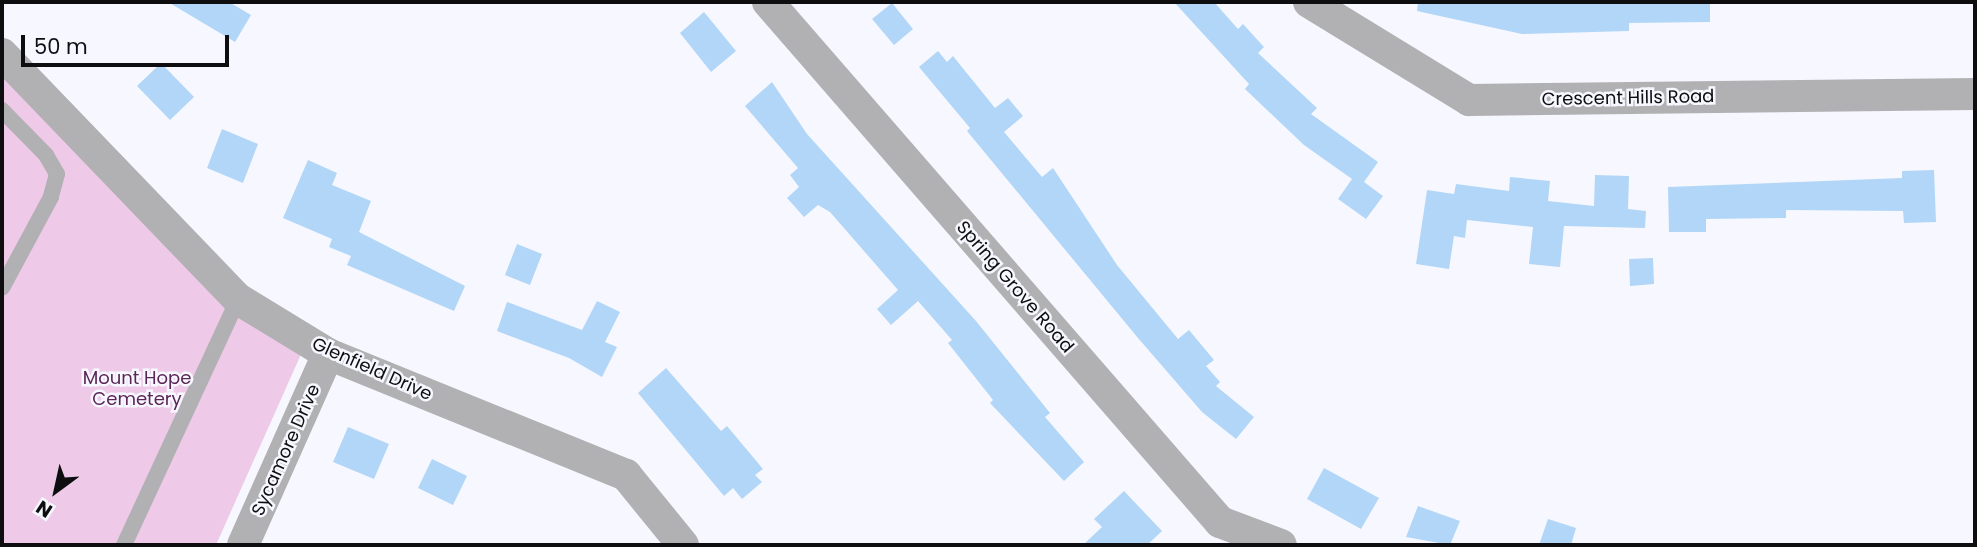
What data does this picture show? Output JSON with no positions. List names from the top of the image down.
{
  "streets": {
    "street": [
      "Crescent Hills Road",
      "Spring Grove Road",
      "Glenfield Drive",
      "Sycamore Drive"
    ]
  },
  "crossings": [
    ["Glenfield Drive", "Sycamore Drive"]
  ],
  "parks": ["Mount Hope Cemetery"],
  "scale_bar": "50 m",
  "north": "bottom left"
}
